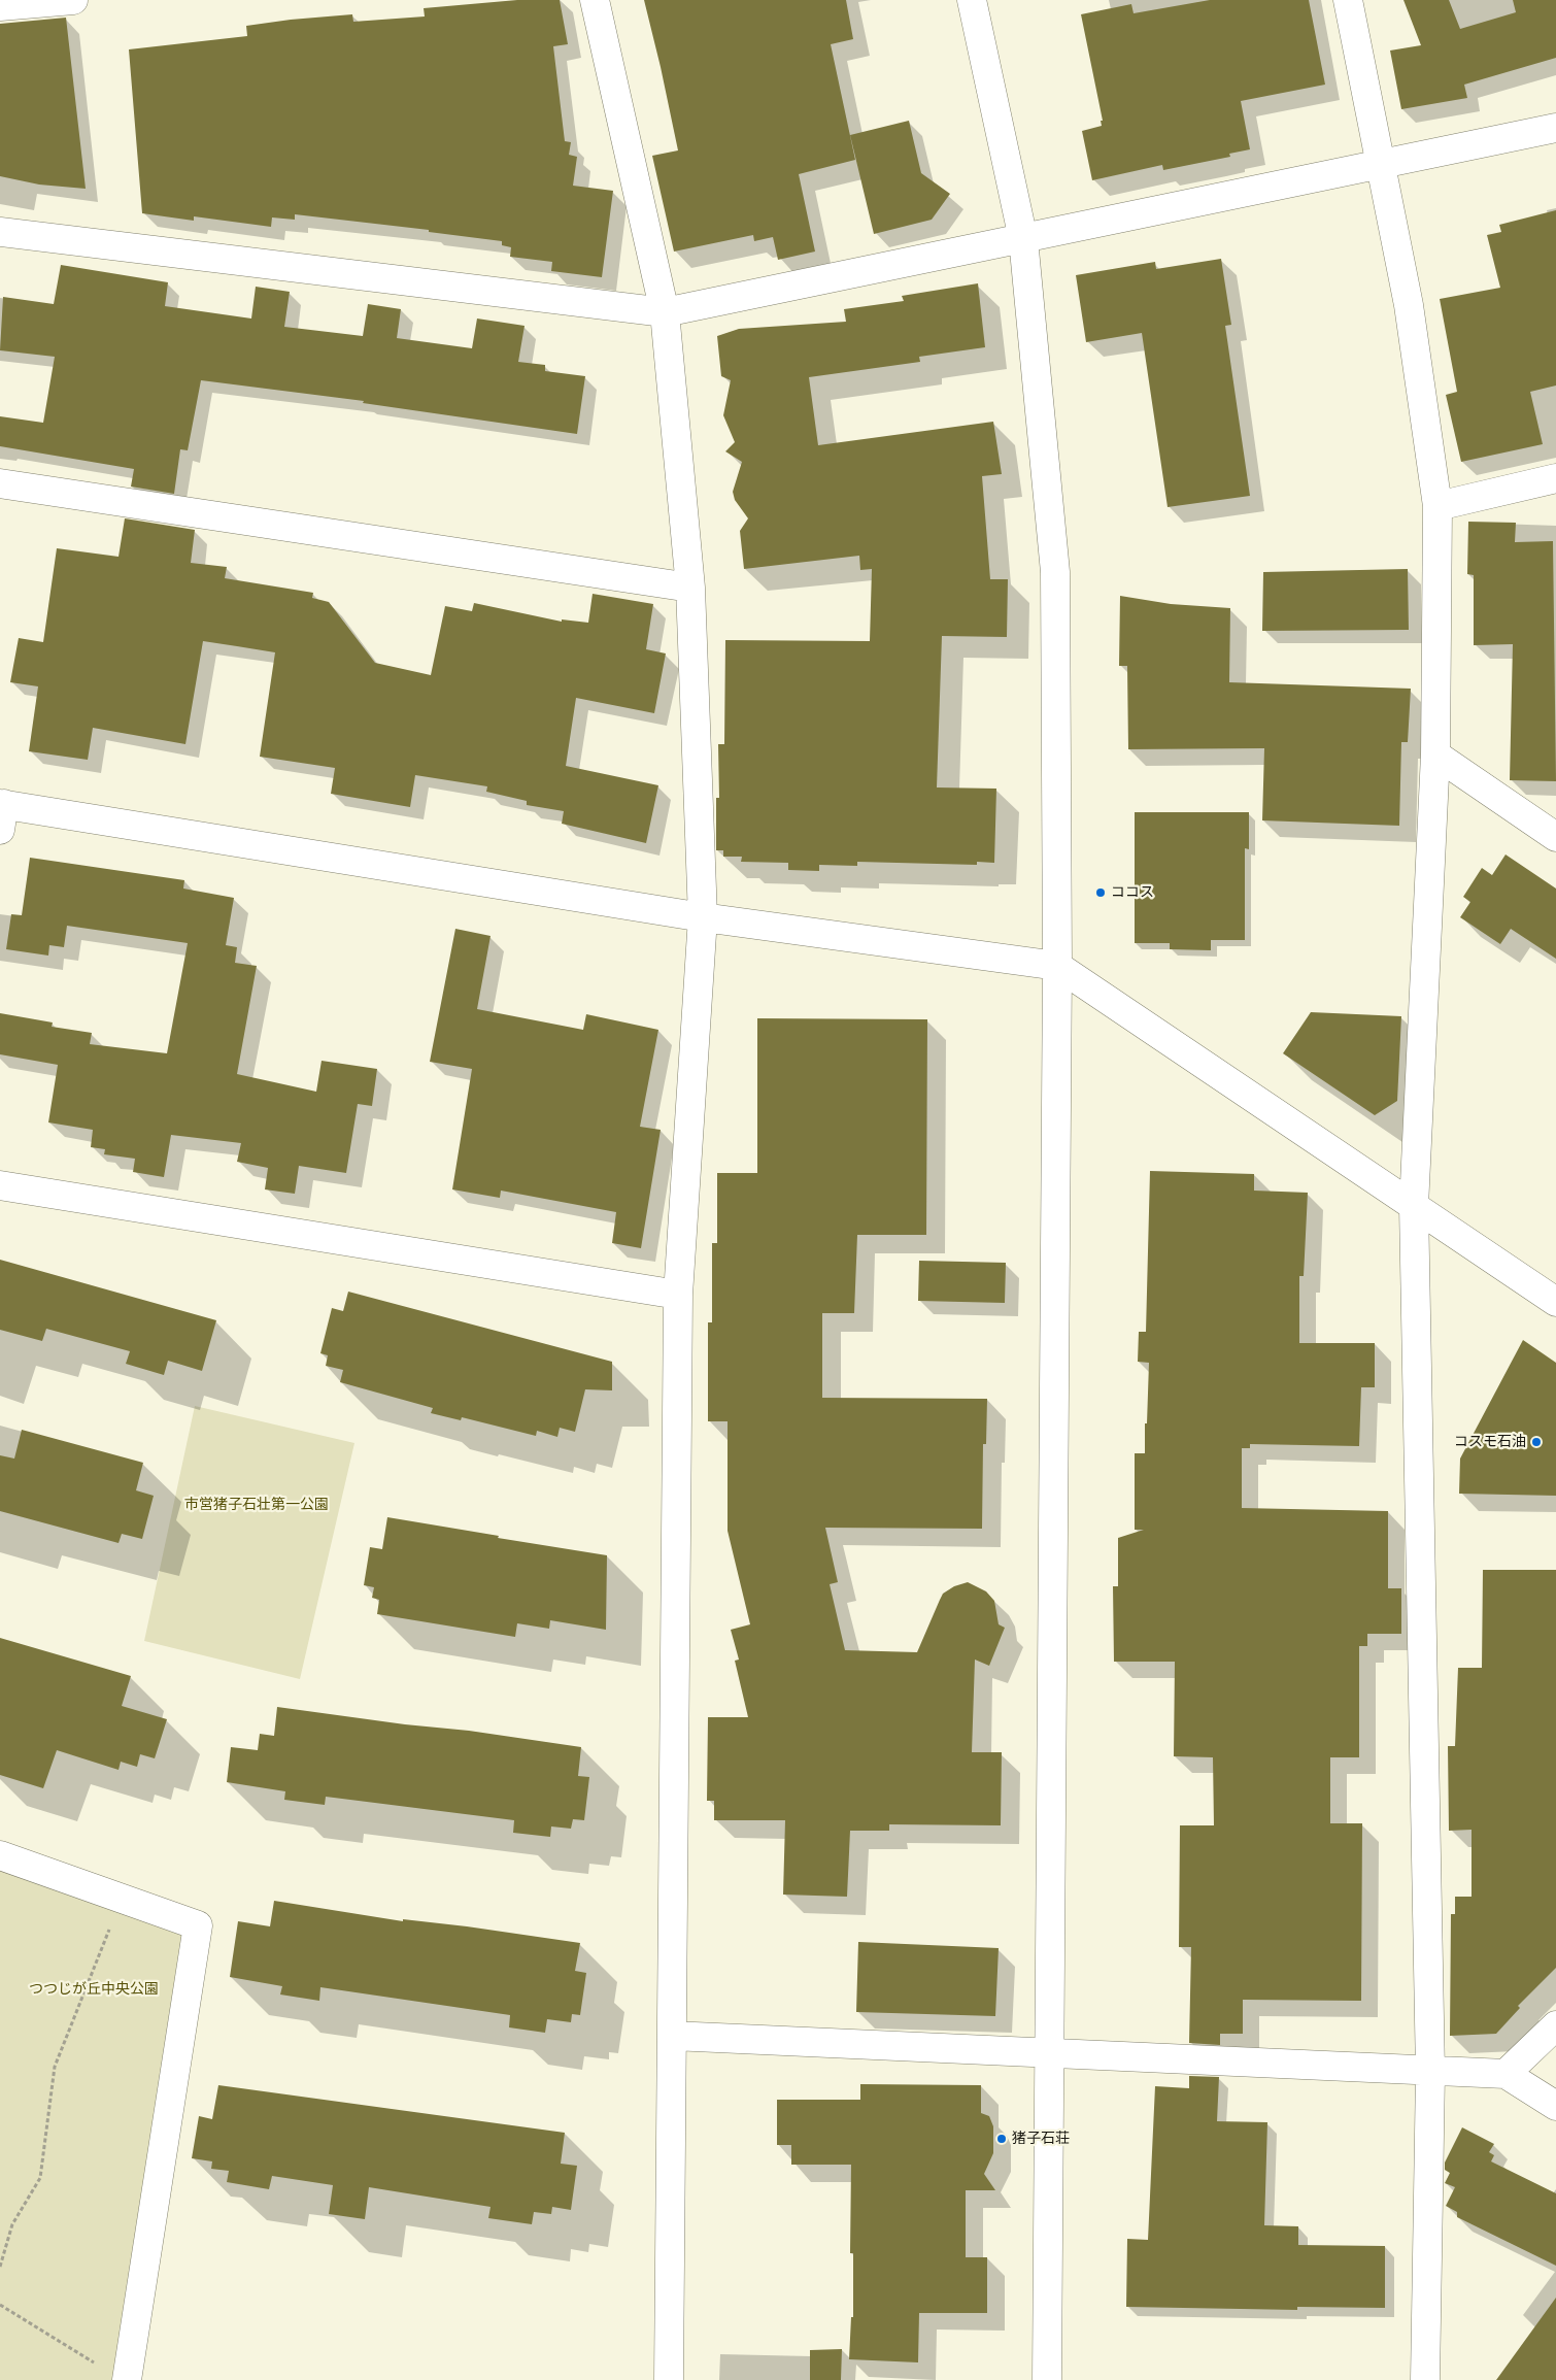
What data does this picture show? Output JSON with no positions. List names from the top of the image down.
{
  "parks": ["市営猪子石壮第一公園", "つつじが丘中央公園"],
  "places": ["ココス", "コスモ石油", "猪子石荘"]
}
